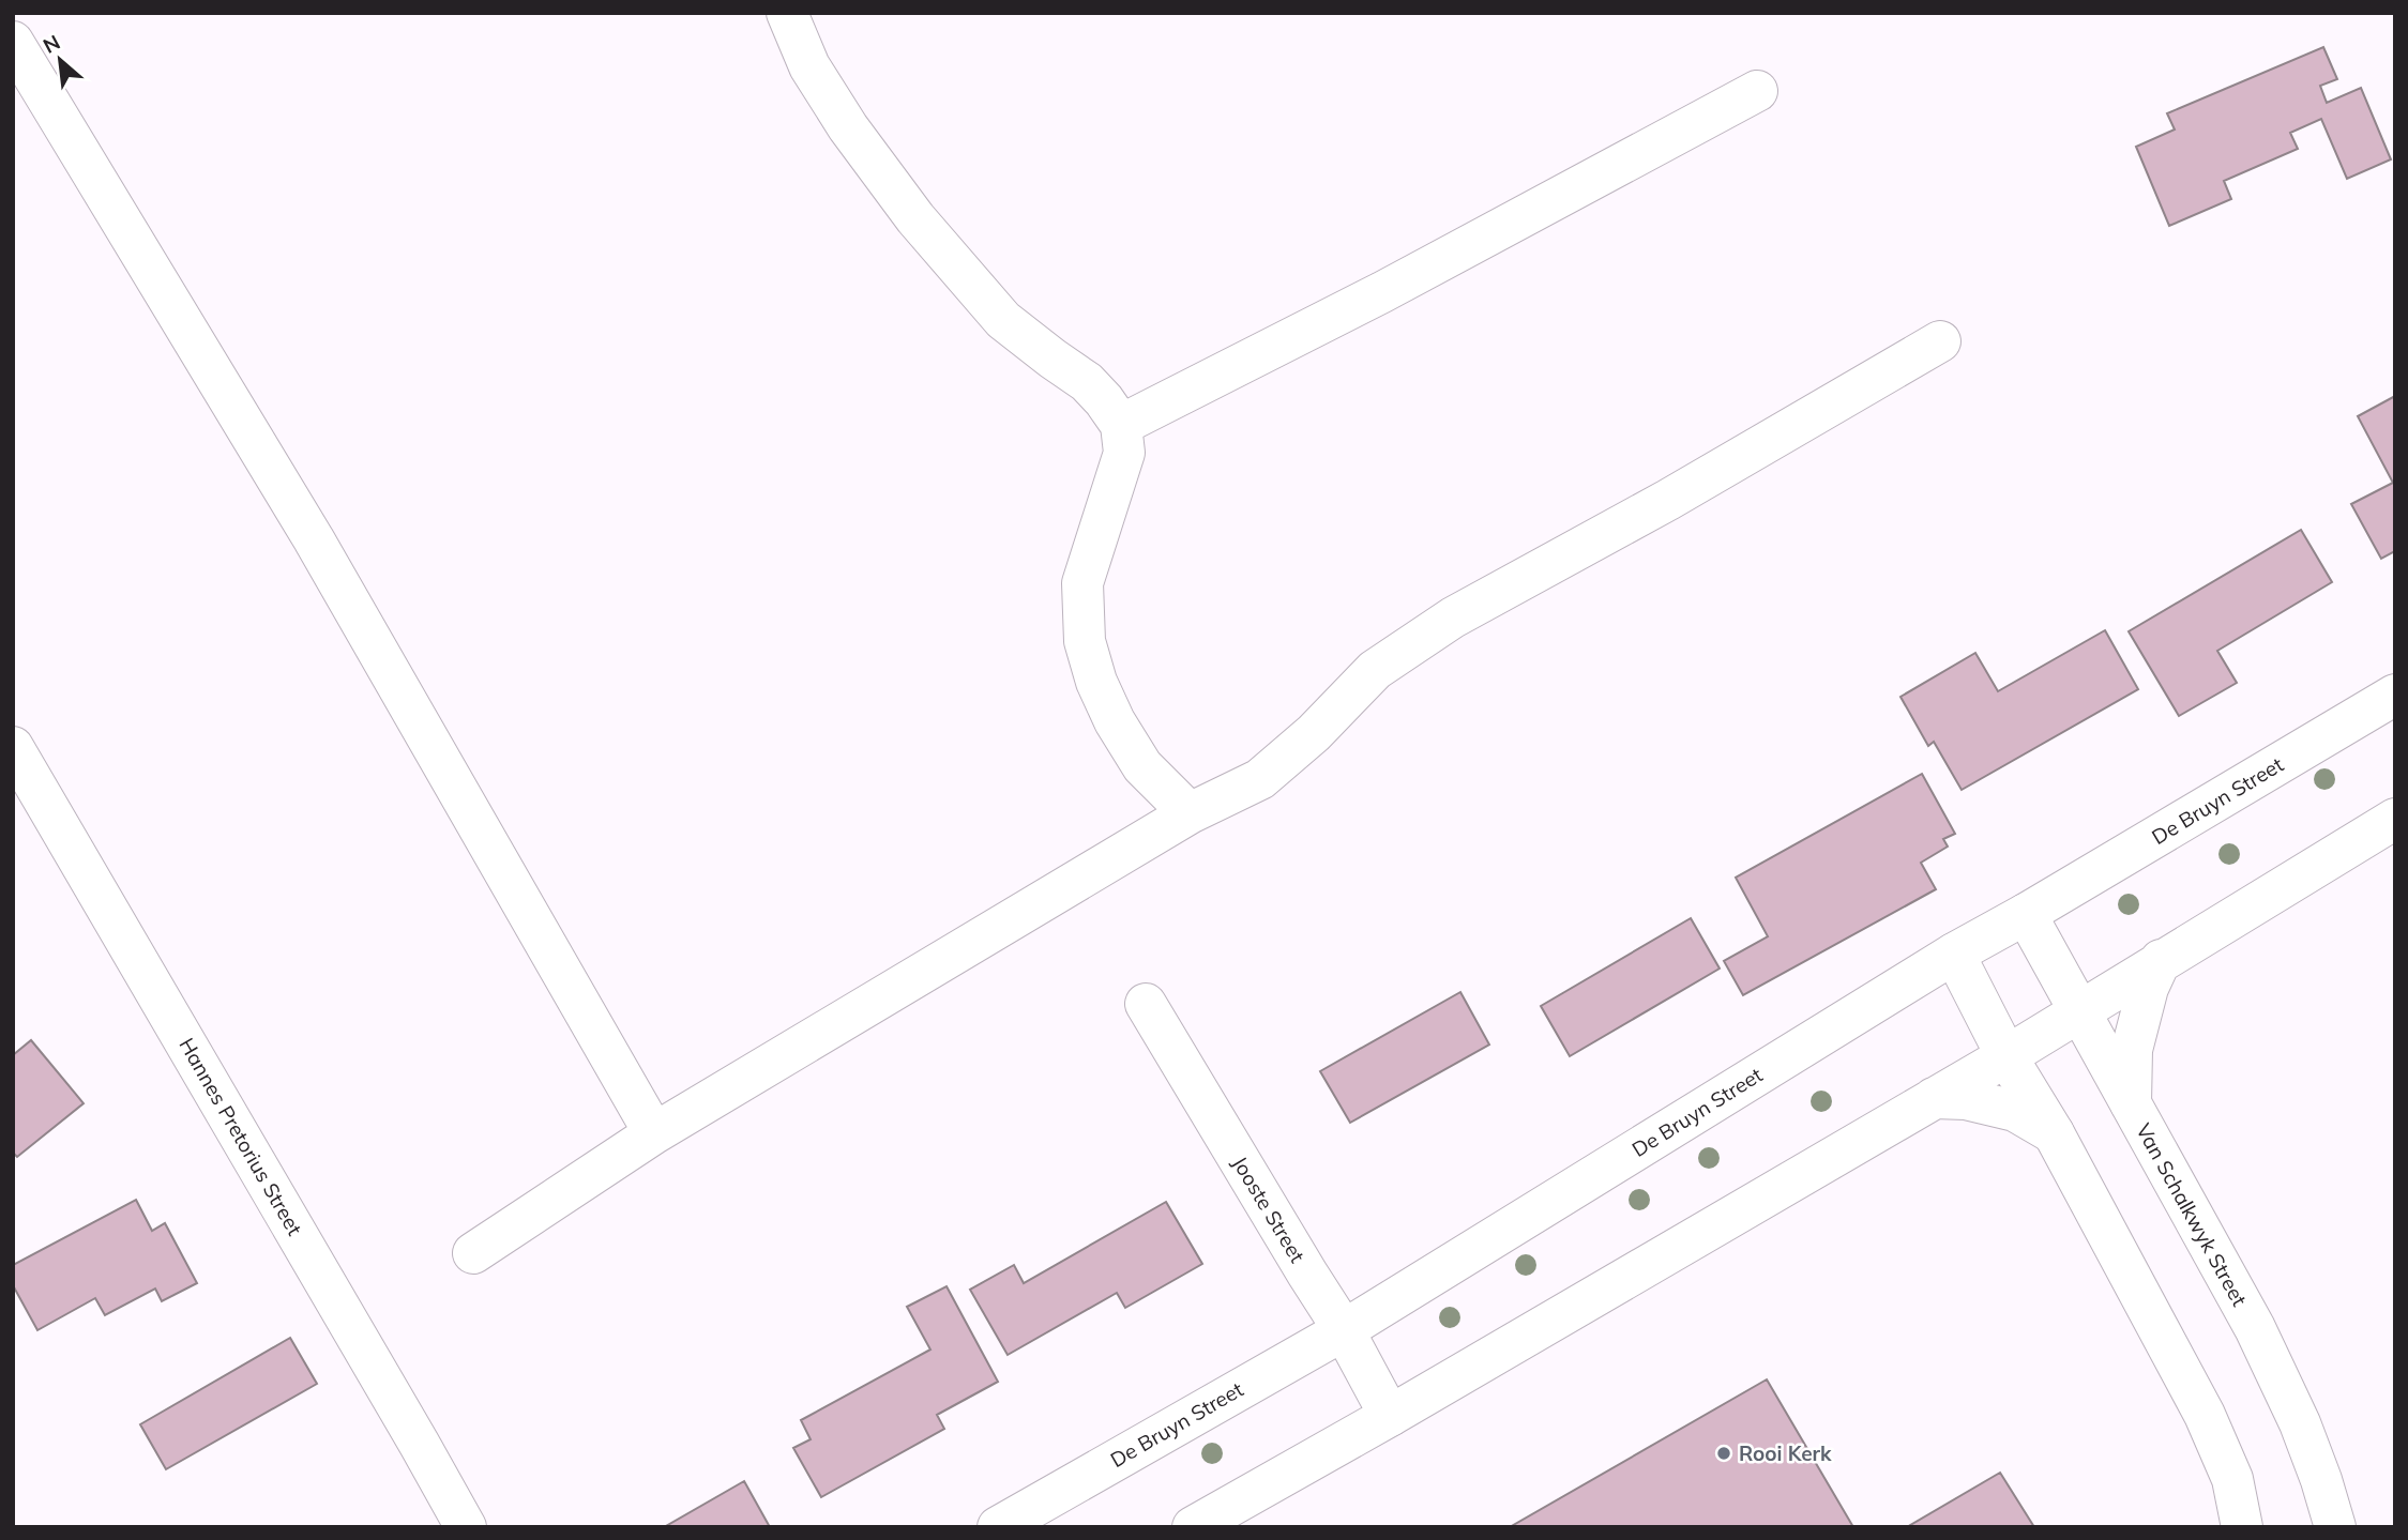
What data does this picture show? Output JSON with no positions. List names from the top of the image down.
{
  "streets": {
    "street": [
      "De Bruyn Street",
      "Hannes Pretorius Street",
      "Jooste Street",
      "Van Schalkwyk Street"
    ]
  },
  "crossings": [
    ["De Bruyn Street", "Jooste Street"],
    ["De Bruyn Street", "Van Schalkwyk Street"]
  ],
  "places": ["Rooi Kerk"],
  "north": "top left"
}
